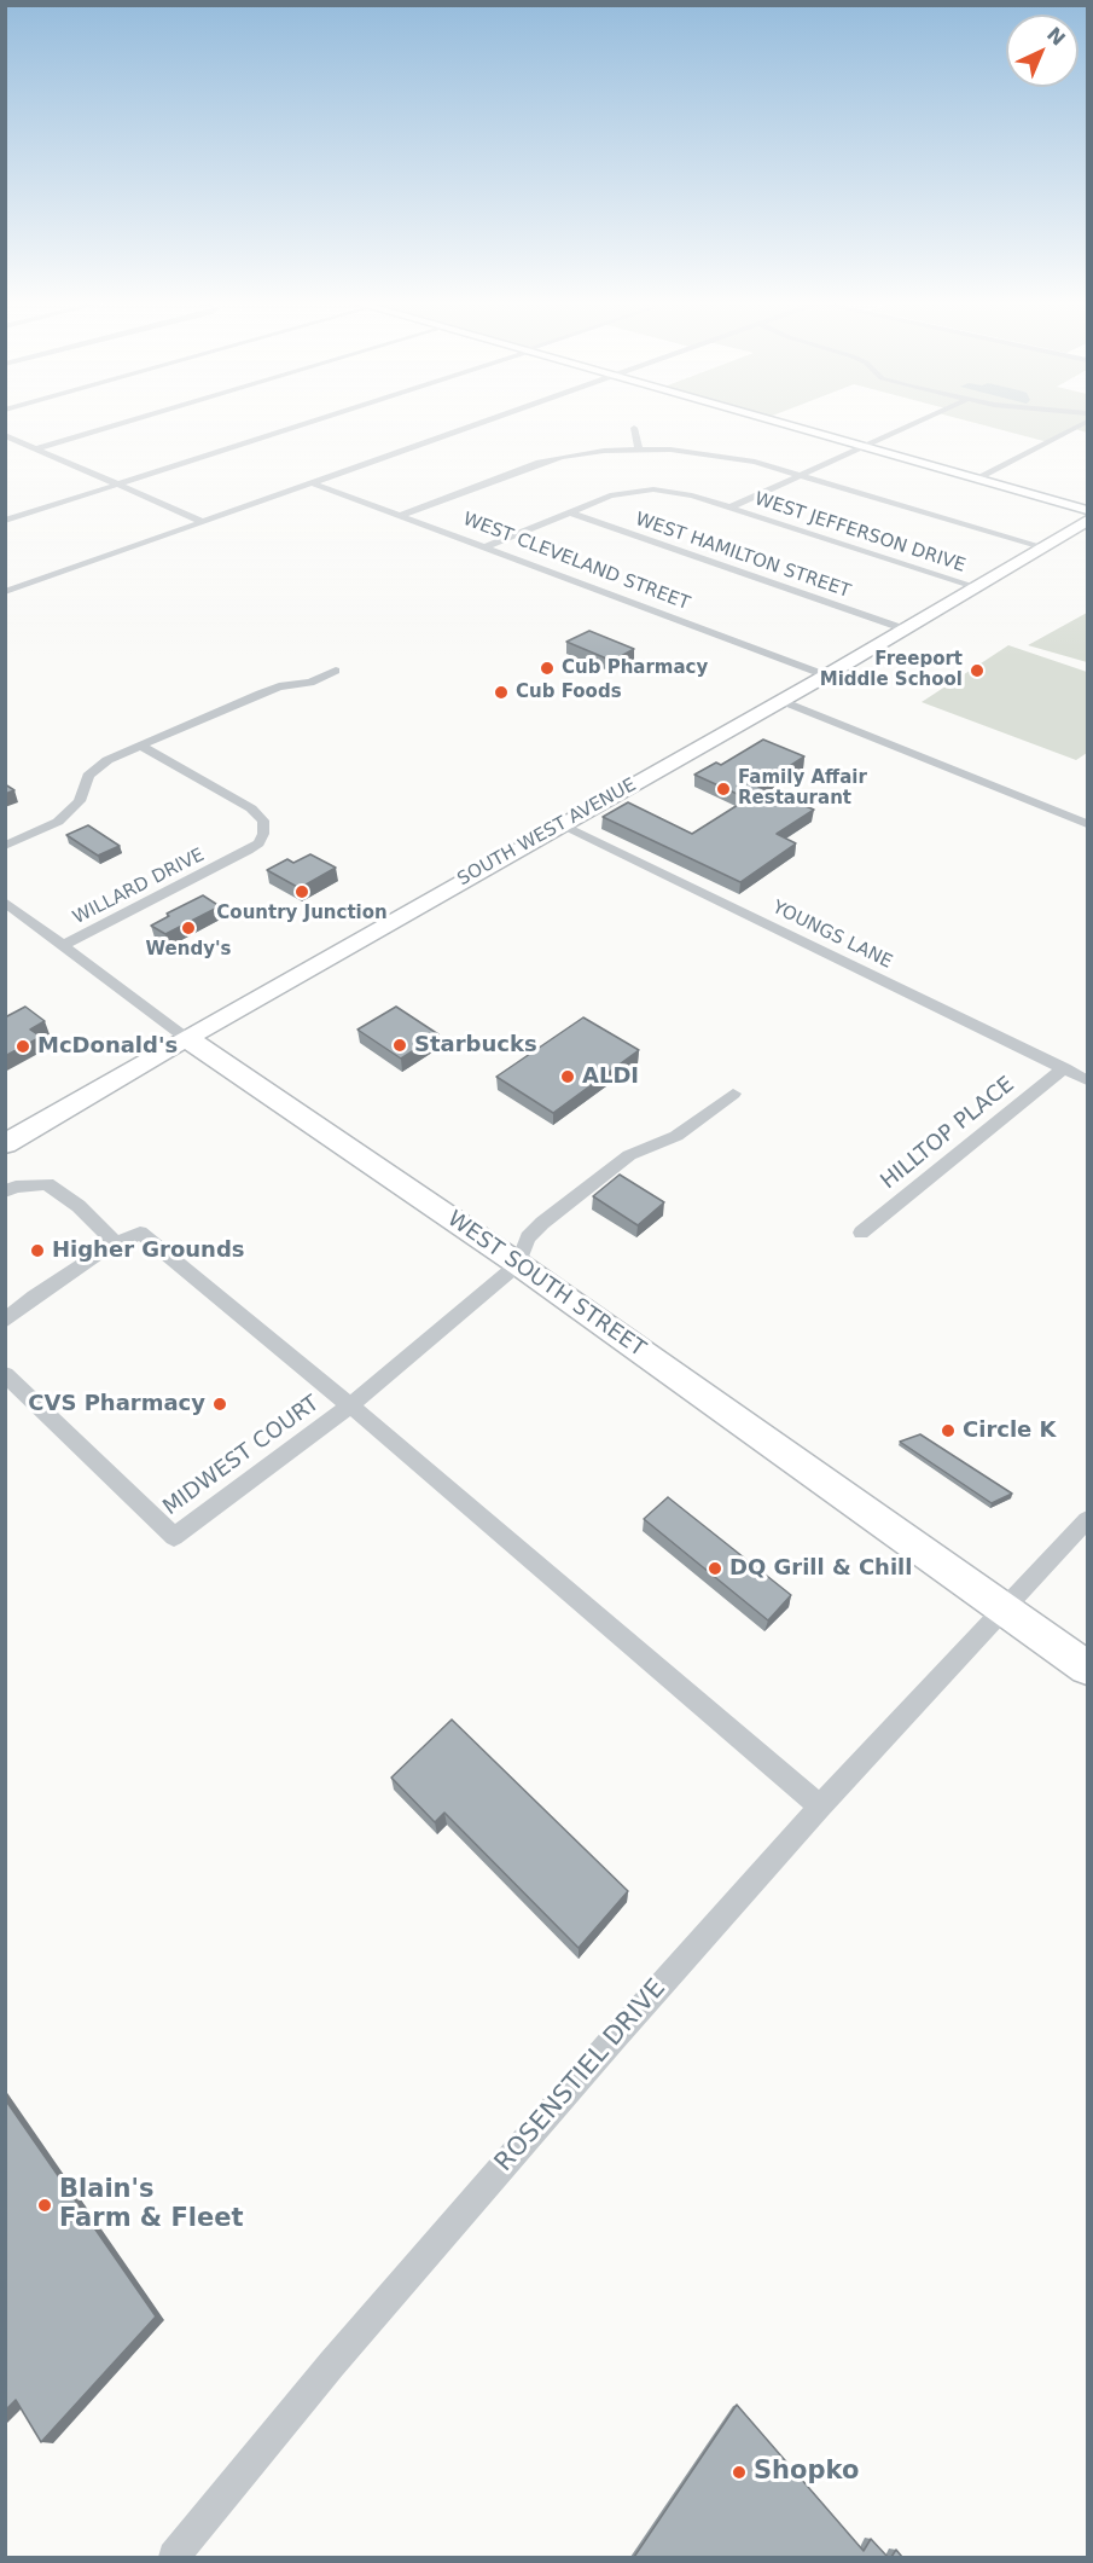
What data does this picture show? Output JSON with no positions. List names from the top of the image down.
{
  "streets": {
    "main road": ["SOUTH WEST AVENUE", "WEST SOUTH STREET"],
    "street": [
      "WEST JEFFERSON DRIVE",
      "WEST HAMILTON STREET",
      "WEST CLEVELAND STREET",
      "WILLARD DRIVE",
      "YOUNGS LANE",
      "HILLTOP PLACE",
      "MIDWEST COURT",
      "ROSENSTIEL DRIVE"
    ]
  },
  "crossings": [
    ["WEST JEFFERSON DRIVE", "WEST HAMILTON STREET"],
    ["WEST JEFFERSON DRIVE", "WEST CLEVELAND STREET"],
    ["WEST JEFFERSON DRIVE", "SOUTH WEST AVENUE"],
    ["WEST HAMILTON STREET", "SOUTH WEST AVENUE"],
    ["WEST CLEVELAND STREET", "SOUTH WEST AVENUE"],
    ["SOUTH WEST AVENUE", "YOUNGS LANE"],
    ["SOUTH WEST AVENUE", "WEST SOUTH STREET"],
    ["WILLARD DRIVE", "WEST SOUTH STREET"],
    ["YOUNGS LANE", "HILLTOP PLACE"],
    ["WEST SOUTH STREET", "MIDWEST COURT"],
    ["WEST SOUTH STREET", "ROSENSTIEL DRIVE"]
  ],
  "places": [
    "Cub Pharmacy",
    "Freeport Middle School",
    "Cub Foods",
    "Family Affair Restaurant",
    "Country Junction",
    "Wendy's",
    "Starbucks",
    "McDonald's",
    "ALDI",
    "Higher Grounds",
    "CVS Pharmacy",
    "Circle K",
    "DQ Grill & Chill",
    "Blain's Farm & Fleet",
    "Shopko"
  ],
  "north": "top right"
}
